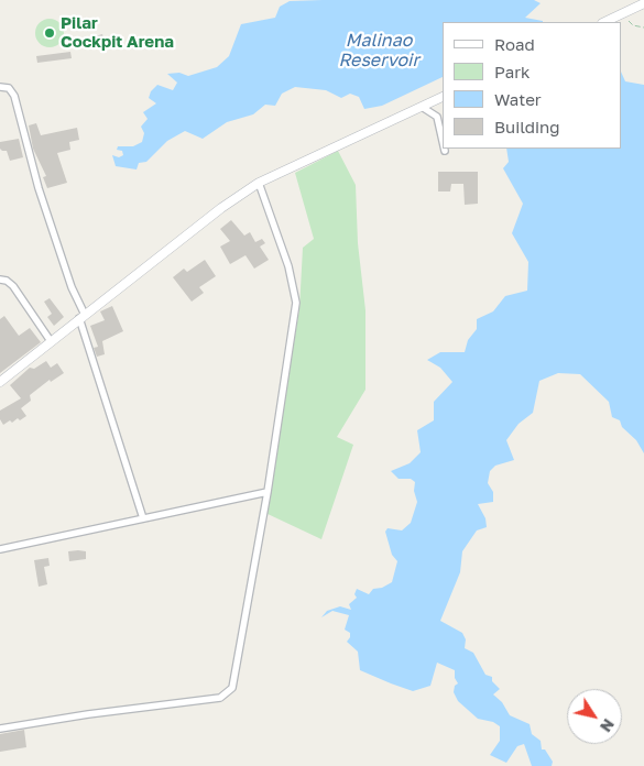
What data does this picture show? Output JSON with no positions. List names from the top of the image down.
{
  "water": ["Malinao Reservoir"],
  "places": ["Pilar Cockpit Arena"],
  "legend": [
    "Road",
    "Park",
    "Water",
    "Building"
  ],
  "north": "bottom right"
}
